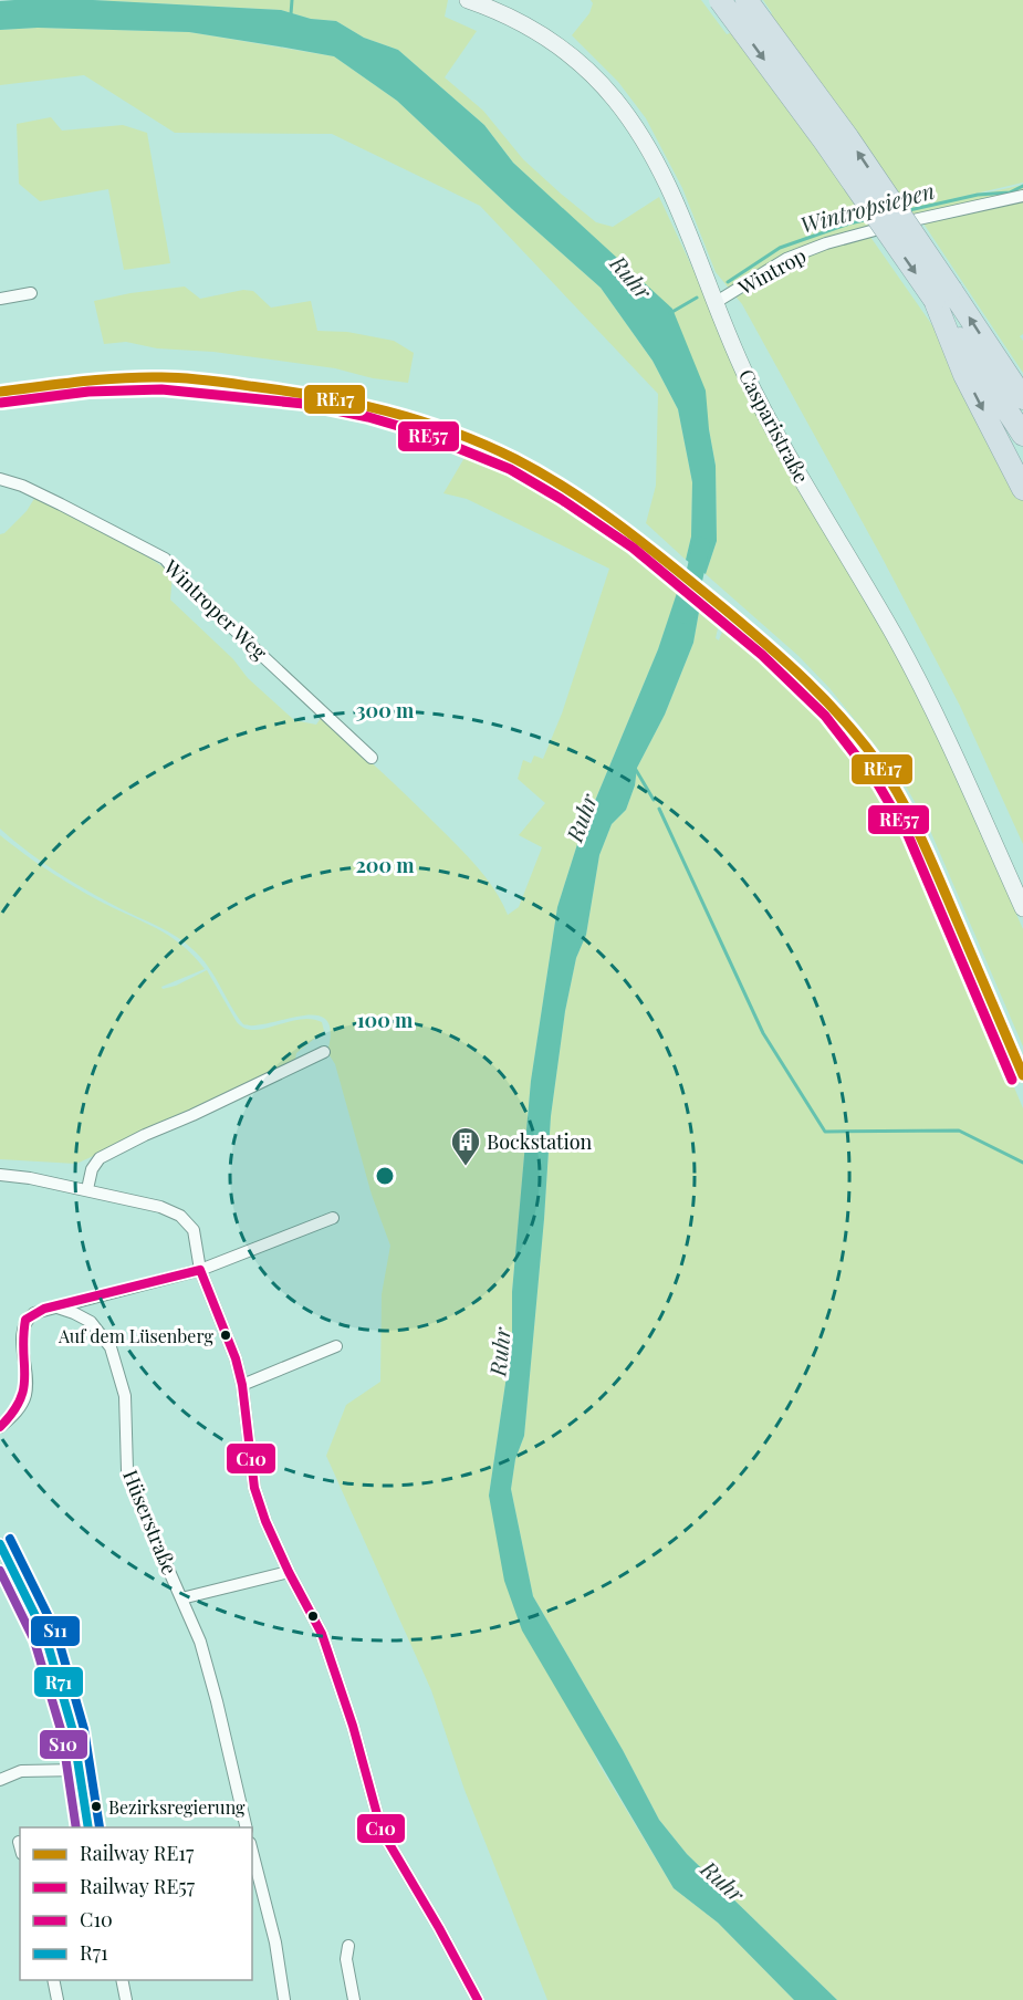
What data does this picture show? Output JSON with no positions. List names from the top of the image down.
{
  "streets": {
    "main road": ["Casparistraße"],
    "street": ["Wintrop", "Wintroper Weg", "Hüserstraße"]
  },
  "crossings": [
    ["Wintrop", "Casparistraße"]
  ],
  "water": ["Wintropsiepen", "Ruhr"],
  "places": {
    "building": ["Bockstation"],
    "other": ["Auf dem Lüsenberg", "Bezirksregierung"]
  },
  "lines": [
    "rail line RE17",
    "rail line RE57",
    "transit line C10",
    "transit line S11",
    "transit line R71",
    "transit line S10"
  ],
  "legend": [
    "Railway RE17",
    "Railway RE57",
    "C10",
    "R71"
  ],
  "rings": ["300 m", "200 m", "100 m"]
}
